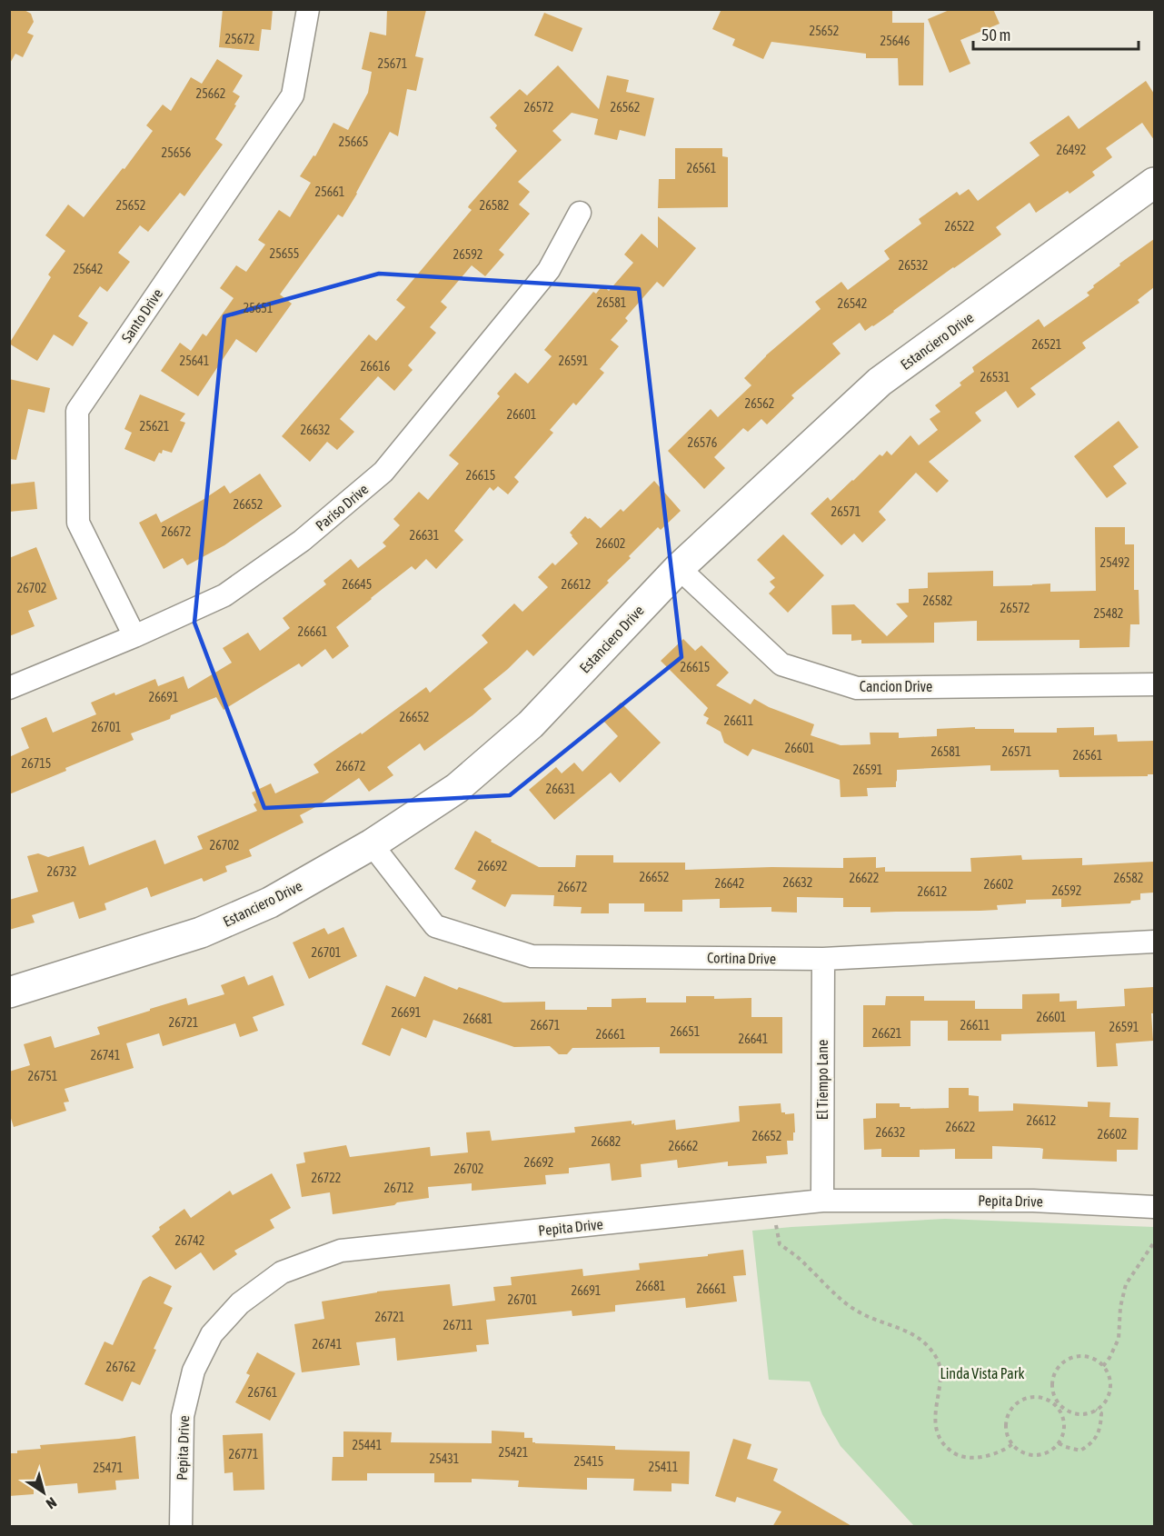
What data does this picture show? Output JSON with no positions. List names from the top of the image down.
{
  "streets": {
    "street": [
      "Santo Drive",
      "Estanciero Drive",
      "Pariso Drive",
      "Cancion Drive",
      "Cortina Drive",
      "El Tiempo Lane",
      "Pepita Drive"
    ]
  },
  "crossings": [
    ["Santo Drive", "Pariso Drive"],
    ["Estanciero Drive", "Cancion Drive"],
    ["Estanciero Drive", "Cortina Drive"],
    ["Cortina Drive", "El Tiempo Lane"],
    ["El Tiempo Lane", "Pepita Drive"]
  ],
  "parks": ["Linda Vista Park"],
  "house_numbers": [
    "25652",
    "25672",
    "25646",
    "25671",
    "25662",
    "26572",
    "26562",
    "25665",
    "26492",
    "25656",
    "26561",
    "25661",
    "25652",
    "26582",
    "26522",
    "25655",
    "26592",
    "26532",
    "25642",
    "26581",
    "26542",
    "25651",
    "26521",
    "25641",
    "26591",
    "26616",
    "26531",
    "26562",
    "26601",
    "25621",
    "26632",
    "26576",
    "26615",
    "26652",
    "26571",
    "26672",
    "26631",
    "26602",
    "25492",
    "26645",
    "26612",
    "26702",
    "26582",
    "26572",
    "25482",
    "26661",
    "26615",
    "26691",
    "26652",
    "26611",
    "26701",
    "26601",
    "26581",
    "26571",
    "26561",
    "26715",
    "26672",
    "26591",
    "26631",
    "26702",
    "26692",
    "26732",
    "26652",
    "26622",
    "26582",
    "26632",
    "26642",
    "26602",
    "26672",
    "26592",
    "26612",
    "26701",
    "26691",
    "26601",
    "26681",
    "26721",
    "26671",
    "26611",
    "26591",
    "26651",
    "26621",
    "26661",
    "26641",
    "26741",
    "26751",
    "26612",
    "26622",
    "26632",
    "26602",
    "26652",
    "26682",
    "26662",
    "26692",
    "26702",
    "26722",
    "26712",
    "26742",
    "26681",
    "26661",
    "26691",
    "26701",
    "26721",
    "26711",
    "26741",
    "26762",
    "26761",
    "25441",
    "25421",
    "26771",
    "25431",
    "25415",
    "25411",
    "25471"
  ],
  "scale_bar": "50 m",
  "north": "bottom right"
}
